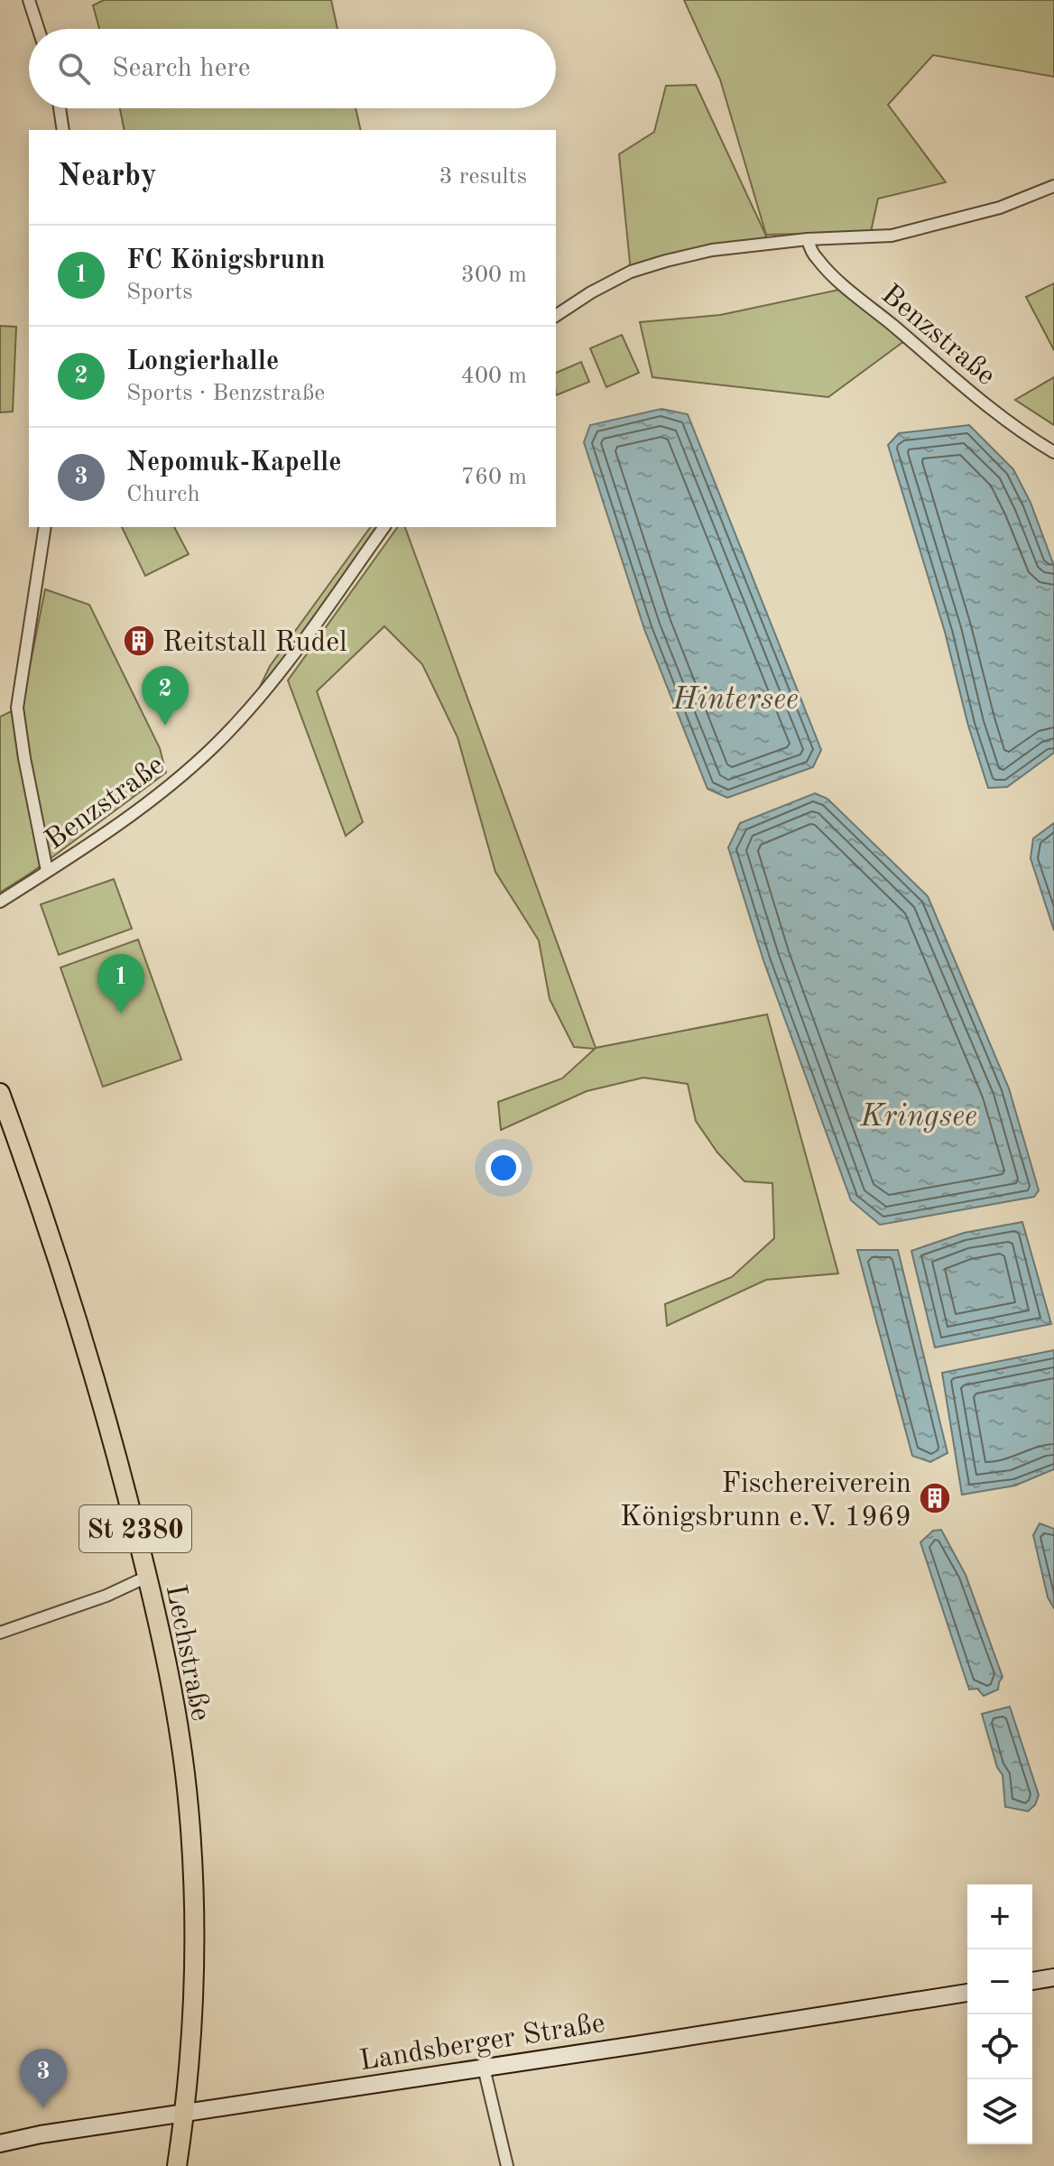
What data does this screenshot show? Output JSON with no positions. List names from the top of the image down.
{
  "streets": {
    "main road": ["St 2380", "Lechstraße"],
    "street": ["Benzstraße", "Landsberger Straße"]
  },
  "crossings": [
    ["St 2380", "Lechstraße"],
    ["St 2380", "Landsberger Straße"],
    ["Lechstraße", "Landsberger Straße"]
  ],
  "water": ["Hintersee", "Kringsee"],
  "places": {
    "building": ["Reitstall Rudel", "Fischereiverein Königsbrunn e.V. 1969"]
  },
  "page": {
    "search": "Search here",
    "heading": ["Nearby", "3 results"],
    "list": [
      {
        "mark": "1",
        "name": "FC Königsbrunn",
        "note": "Sports",
        "value": "300 m"
      },
      {
        "mark": "2",
        "name": "Longierhalle",
        "note": "Sports · Benzstraße",
        "value": "400 m"
      },
      {
        "mark": "3",
        "name": "Nepomuk-Kapelle",
        "note": "Church",
        "value": "760 m"
      }
    ],
    "pins": ["2", "1", "3"],
    "map_buttons": ["+", "−"]
  }
}
